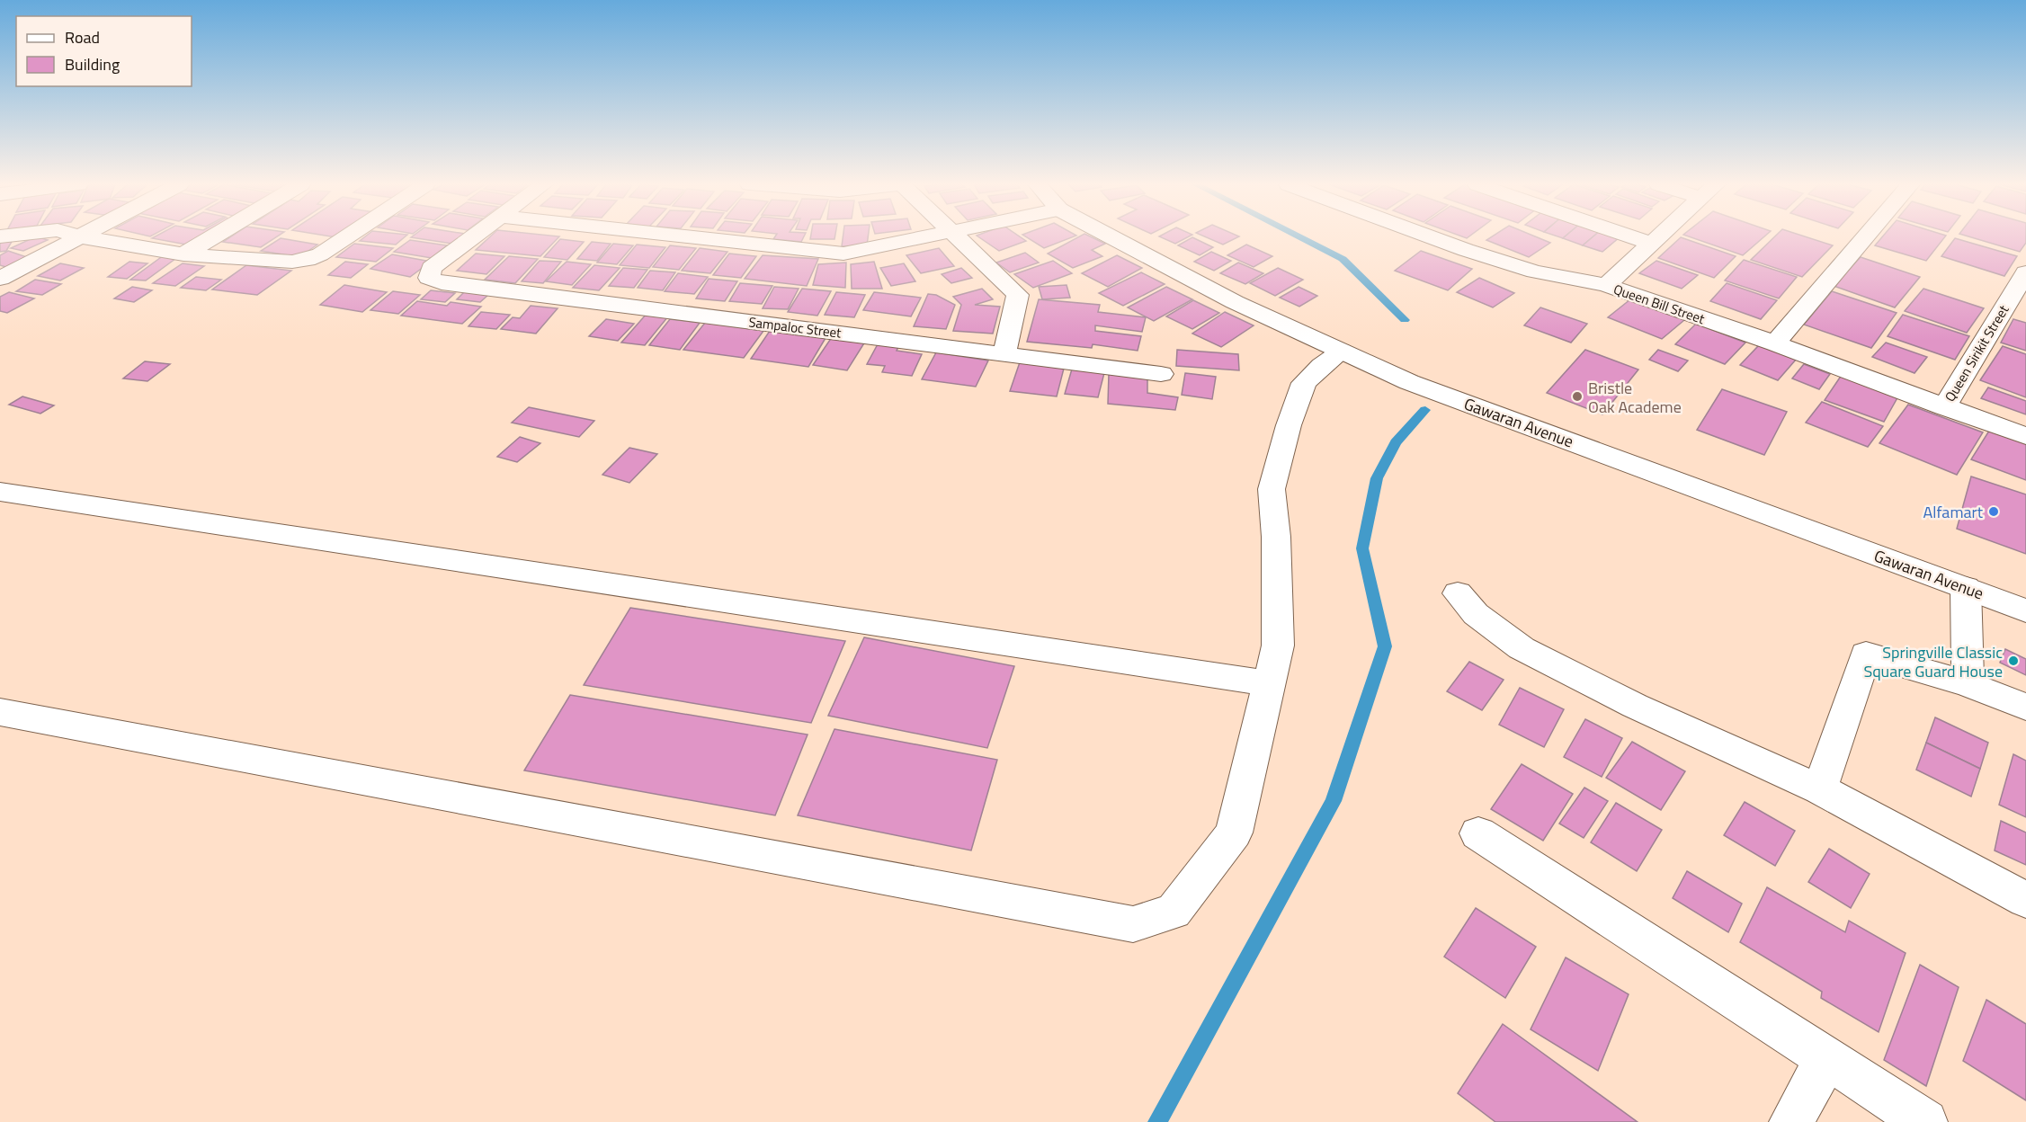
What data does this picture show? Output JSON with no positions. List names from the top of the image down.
{
  "streets": {
    "street": [
      "Queen Bill Street",
      "Sampaloc Street",
      "Queen Sirikit Street",
      "Gawaran Avenue"
    ]
  },
  "crossings": [
    ["Queen Bill Street", "Queen Sirikit Street"]
  ],
  "places": ["Bristle Oak Academe", "Alfamart", "Springville Classic Square Guard House"],
  "legend": ["Road", "Building"]
}
